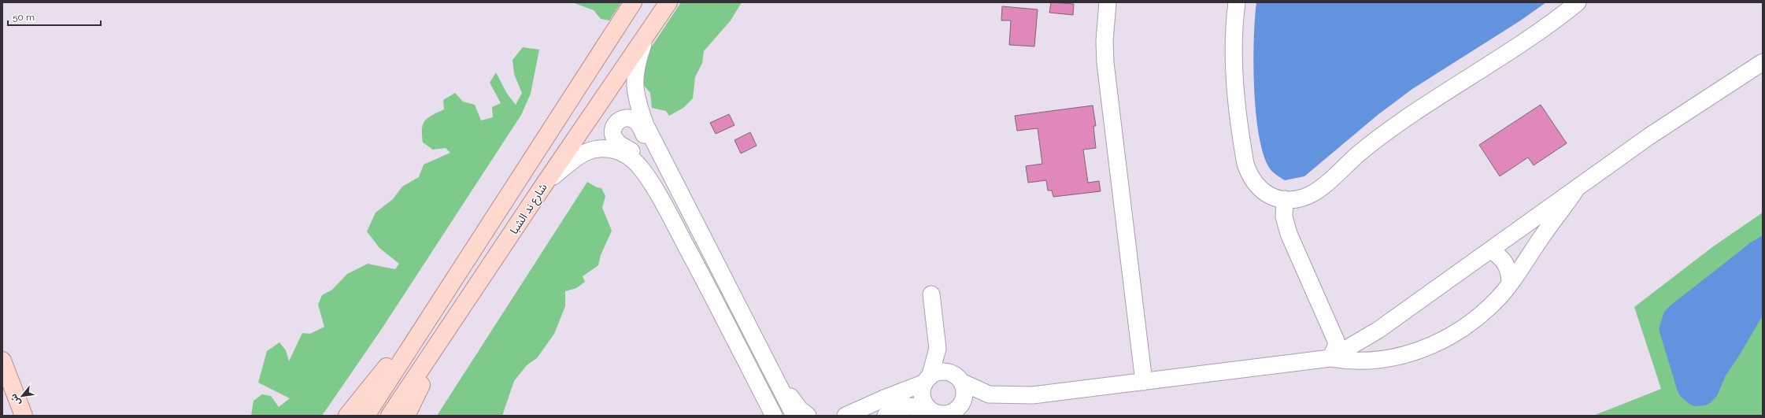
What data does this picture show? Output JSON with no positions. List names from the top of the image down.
{
  "streets": {
    "main road": ["شارع ند الشبا"]
  },
  "scale_bar": "50 m",
  "north": "bottom left"
}
